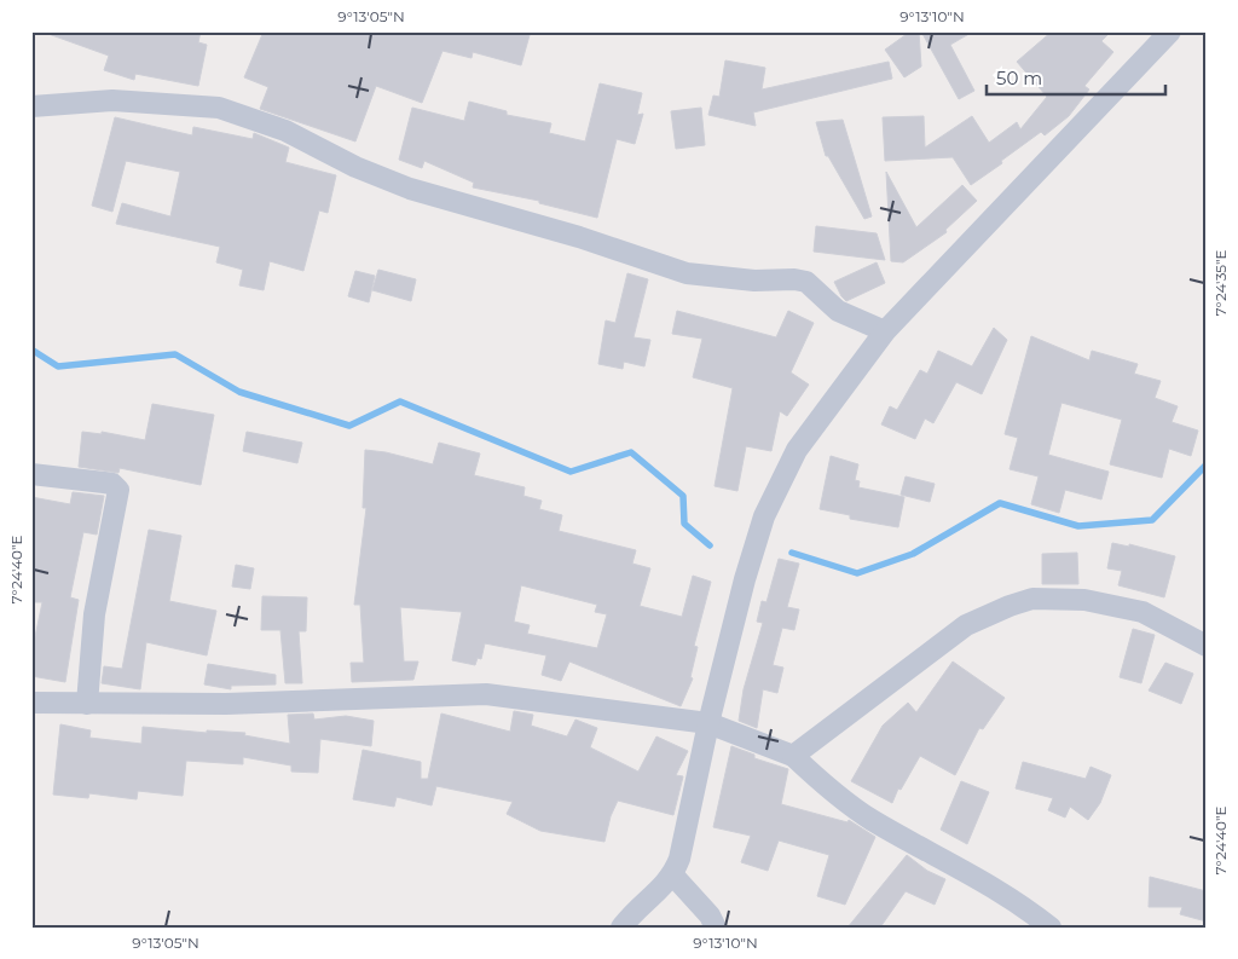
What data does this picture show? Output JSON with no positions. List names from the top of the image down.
{
  "scale_bar": "50 m",
  "coordinates": [
    "9°13'05\"N",
    "9°13'10\"N",
    "7°24'35\"E",
    "7°24'40\"E"
  ]
}
